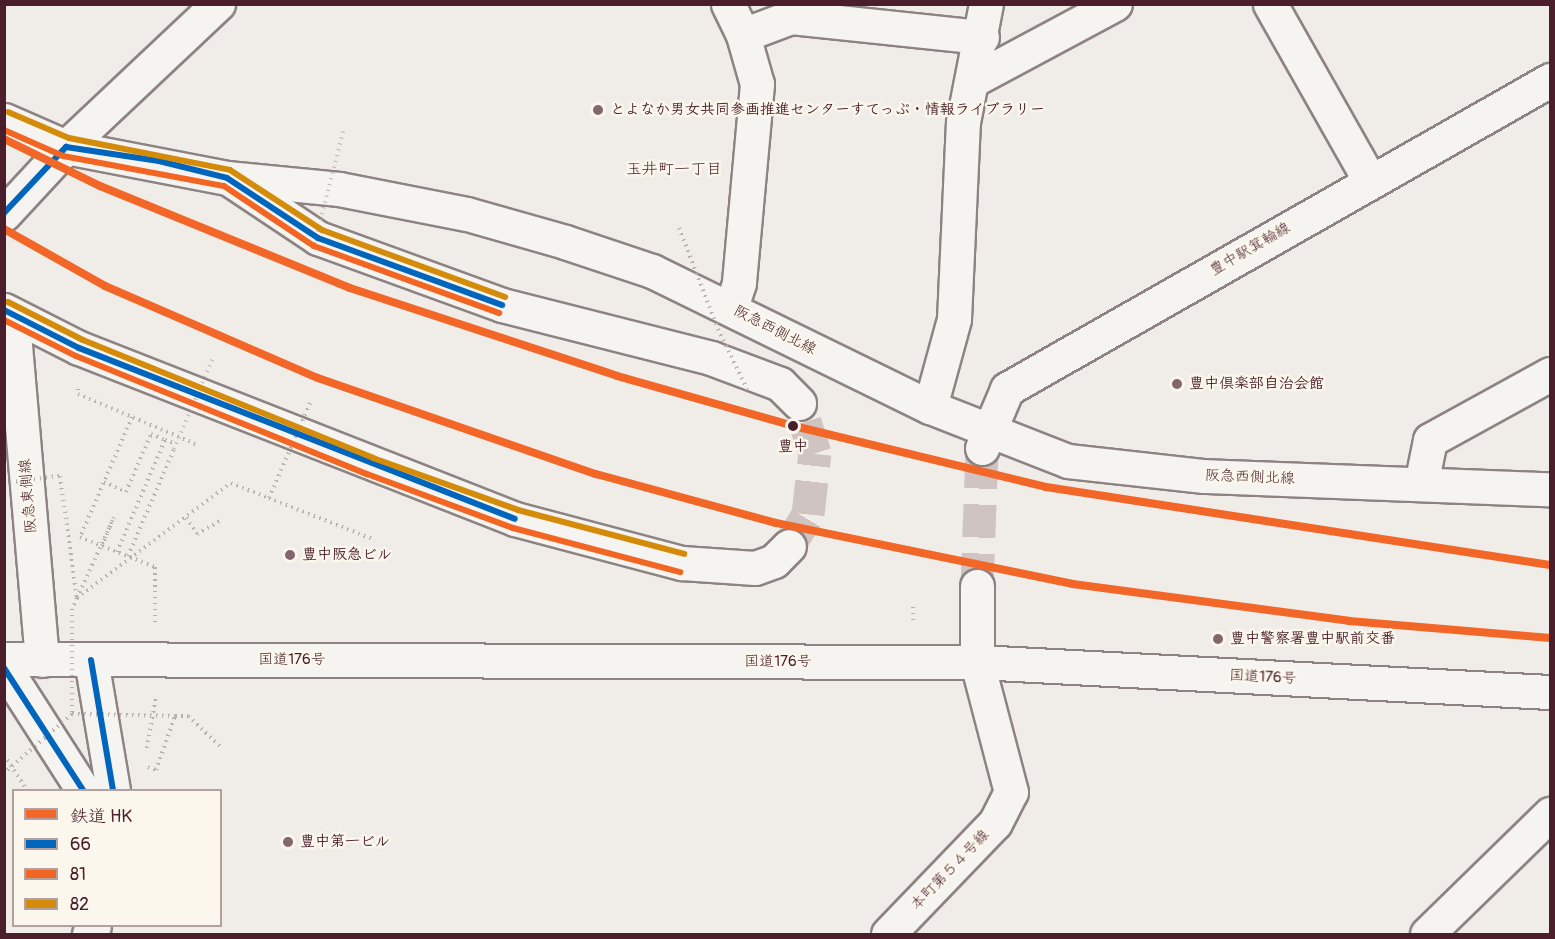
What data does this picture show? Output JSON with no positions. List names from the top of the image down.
{
  "streets": {
    "main road": [
      "豊中駅箕輪線",
      "阪急西側北線",
      "阪急東側線",
      "国道176号",
      "本町第５４号線"
    ]
  },
  "crossings": [
    ["豊中駅箕輪線", "阪急西側北線"],
    ["阪急東側線", "国道176号"],
    ["国道176号", "本町第５４号線"]
  ],
  "districts": ["玉井町一丁目"],
  "places": [
    "とよなか男女共同参画推進センターすてっぷ・情報ライブラリー",
    "豊中倶楽部自治会館",
    "豊中",
    "豊中阪急ビル",
    "豊中警察署豊中駅前交番",
    "豊中第一ビル"
  ],
  "lines": [
    "transit line 82",
    "transit line 81",
    "rail line HK",
    "transit line 66"
  ],
  "legend": [
    "鉄道 HK",
    "66",
    "81",
    "82"
  ]
}
